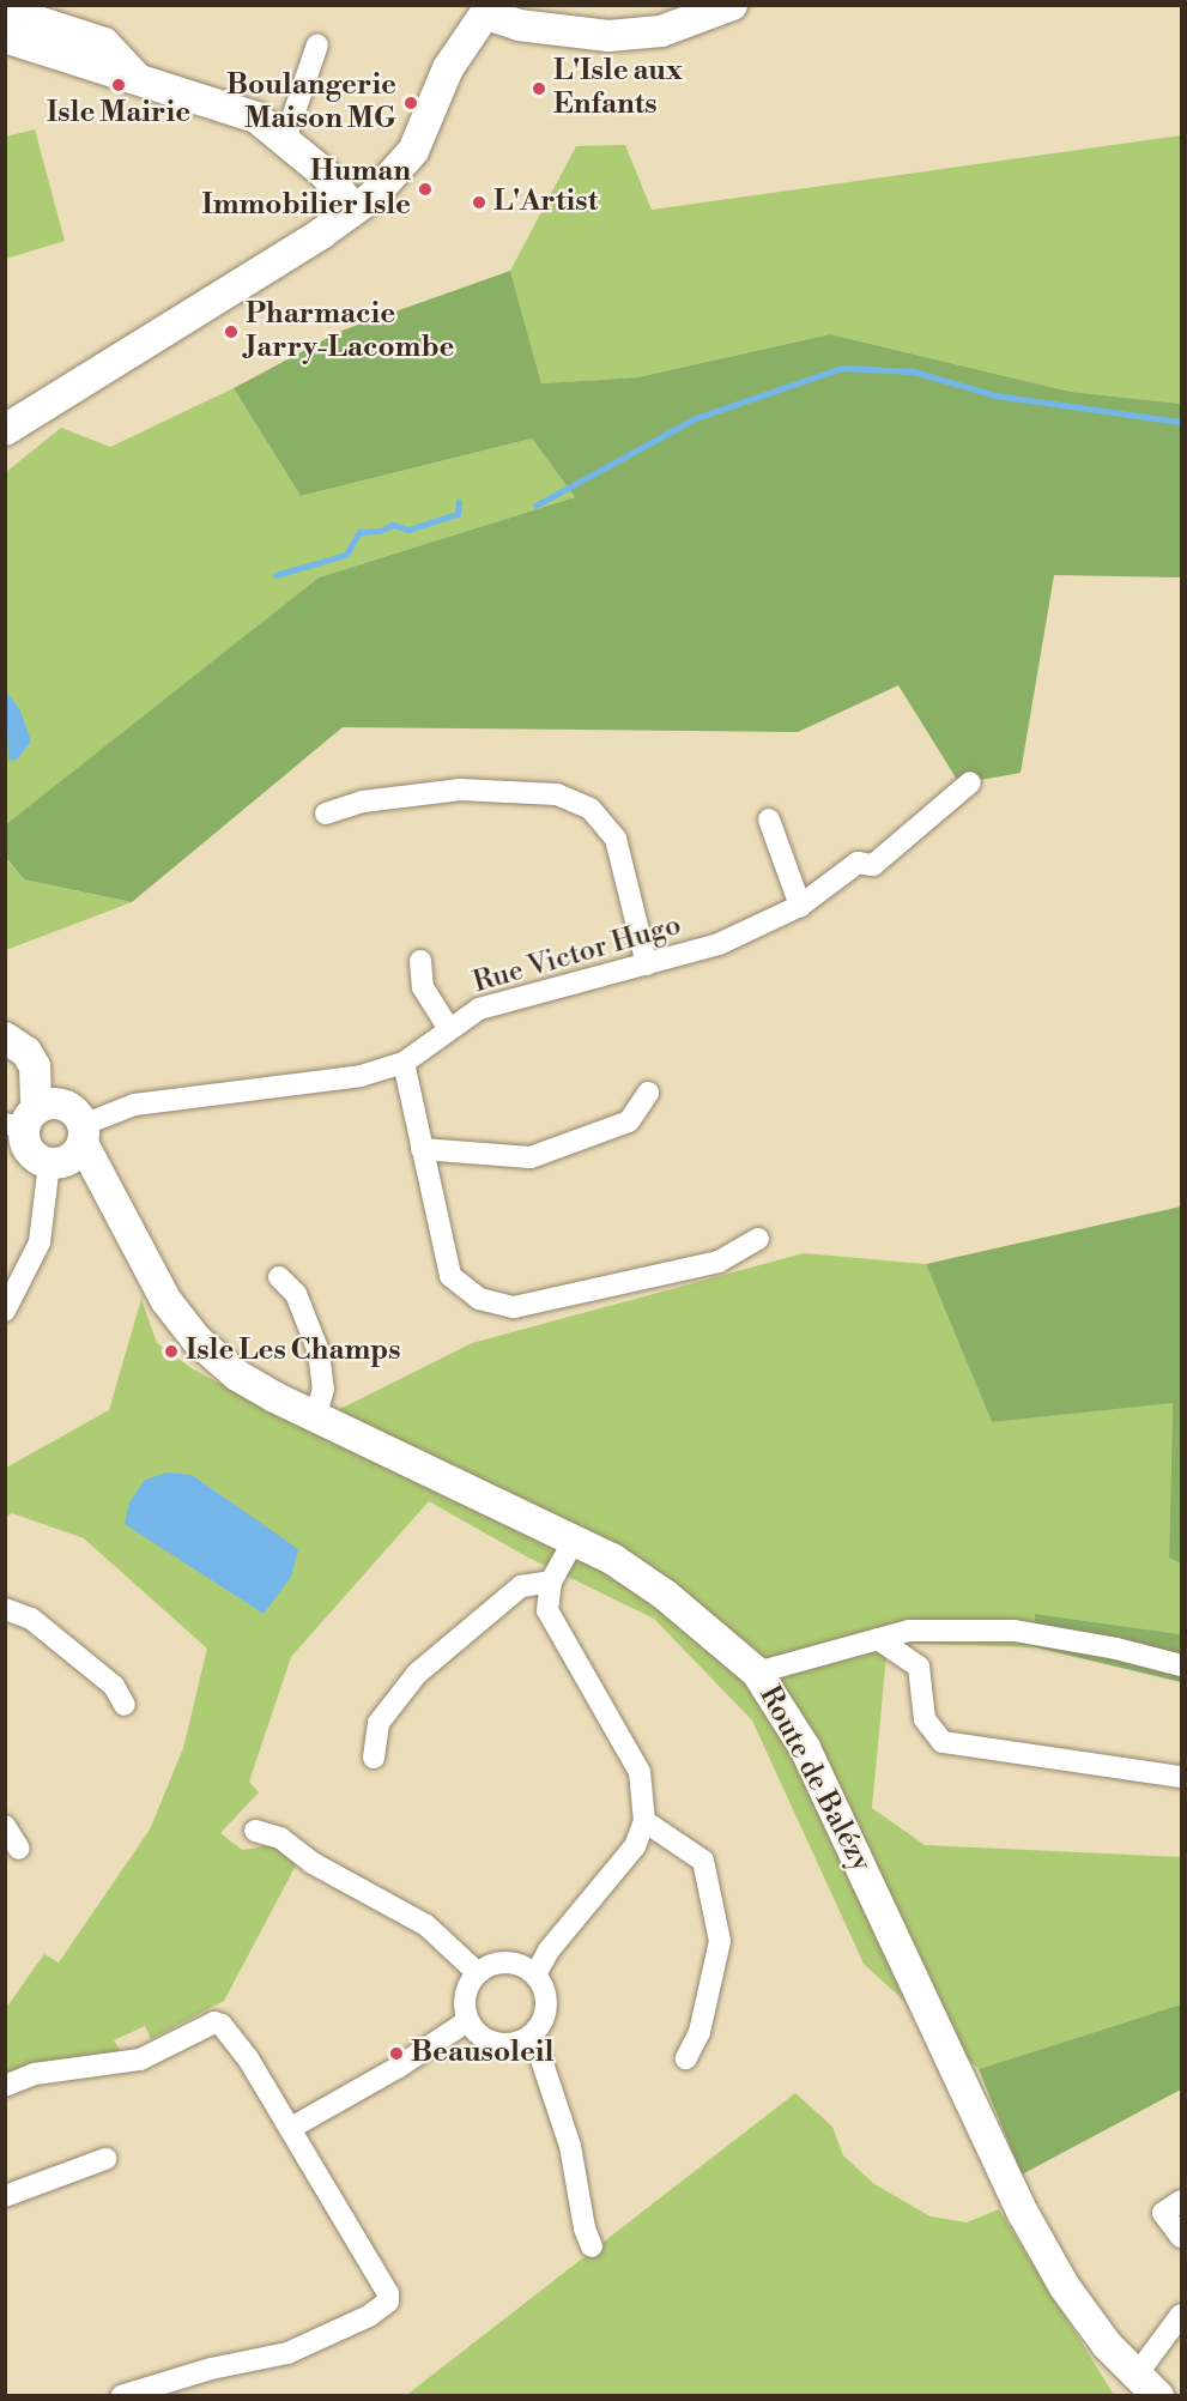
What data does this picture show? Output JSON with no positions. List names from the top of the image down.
{
  "streets": {
    "main road": ["Route de Balézy"],
    "street": ["Rue Victor Hugo"]
  },
  "crossings": [
    ["Rue Victor Hugo", "Route de Balézy"]
  ],
  "places": [
    "Isle Mairie",
    "L'Isle aux Enfants",
    "Boulangerie Maison MG",
    "Human Immobilier Isle",
    "L'Artist",
    "Pharmacie Jarry-Lacombe",
    "Isle Les Champs",
    "Beausoleil"
  ]
}
